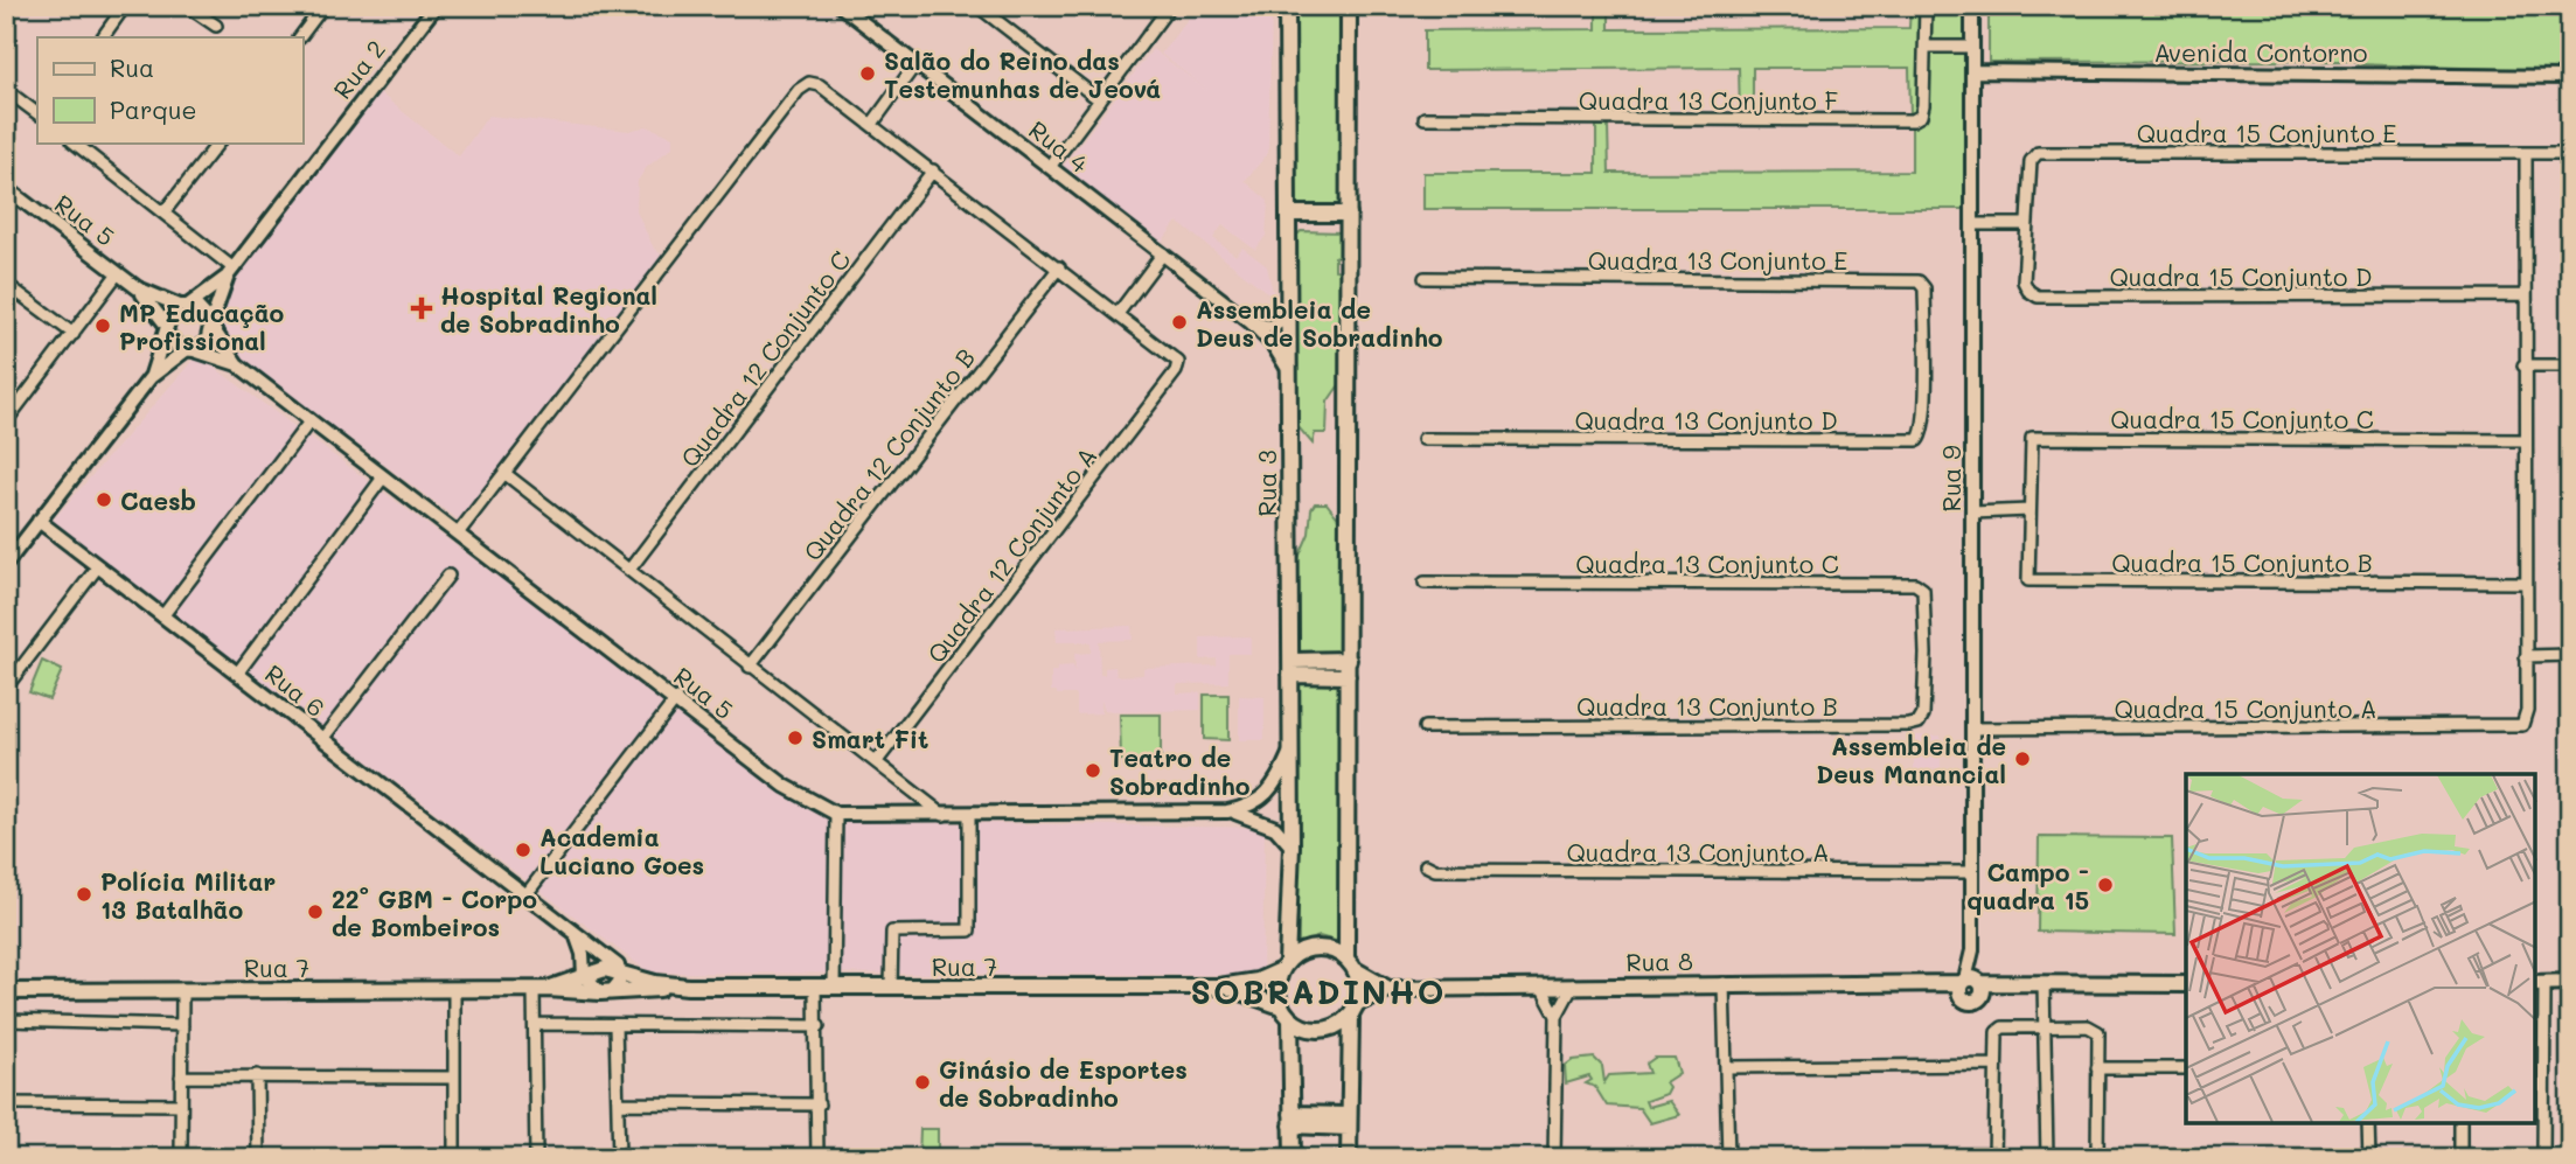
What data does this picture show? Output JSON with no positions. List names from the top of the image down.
{
  "streets": {
    "main road": ["Rua 3", "Rua 8", "Rua 7"],
    "street": [
      "Avenida Contorno",
      "Rua 2",
      "Quadra 13 Conjunto F",
      "Quadra 15 Conjunto E",
      "Rua 4",
      "Rua 5",
      "Quadra 13 Conjunto E",
      "Quadra 15 Conjunto D",
      "Quadra 12 Conjunto C",
      "Quadra 15 Conjunto C",
      "Quadra 13 Conjunto D",
      "Quadra 12 Conjunto B",
      "Rua 9",
      "Quadra 12 Conjunto A",
      "Quadra 15 Conjunto B",
      "Quadra 13 Conjunto C",
      "Rua 6",
      "Quadra 13 Conjunto B",
      "Quadra 15 Conjunto A",
      "Quadra 13 Conjunto A"
    ]
  },
  "crossings": [
    ["Avenida Contorno", "Rua 9"],
    ["Rua 2", "Rua 5"],
    ["Quadra 15 Conjunto E", "Quadra 15 Conjunto D"],
    ["Rua 4", "Rua 3"],
    ["Quadra 13 Conjunto E", "Quadra 13 Conjunto D"],
    ["Quadra 15 Conjunto C", "Quadra 15 Conjunto B"],
    ["Rua 9", "Quadra 15 Conjunto A"],
    ["Rua 9", "Quadra 13 Conjunto A"],
    ["Rua 9", "Rua 8"],
    ["Rua 3", "Rua 8"],
    ["Rua 3", "Rua 7"],
    ["Quadra 13 Conjunto C", "Quadra 13 Conjunto B"],
    ["Rua 6", "Rua 7"],
    ["Rua 8", "Rua 7"]
  ],
  "districts": ["SOBRADINHO"],
  "places": {
    "other": [
      "Salão do Reino das Testemunhas de Jeová",
      "Assembleia de Deus de Sobradinho",
      "MP Educação Profissional",
      "Caesb",
      "Smart Fit",
      "Assembleia de Deus Manancial",
      "Teatro de Sobradinho",
      "Academia Luciano Goes",
      "Campo - quadra 15",
      "Polícia Militar 13 Batalhão",
      "22° GBM - Corpo de Bombeiros",
      "Ginásio de Esportes de Sobradinho"
    ],
    "health": ["Hospital Regional de Sobradinho"]
  },
  "legend": ["Rua", "Parque"]
}
